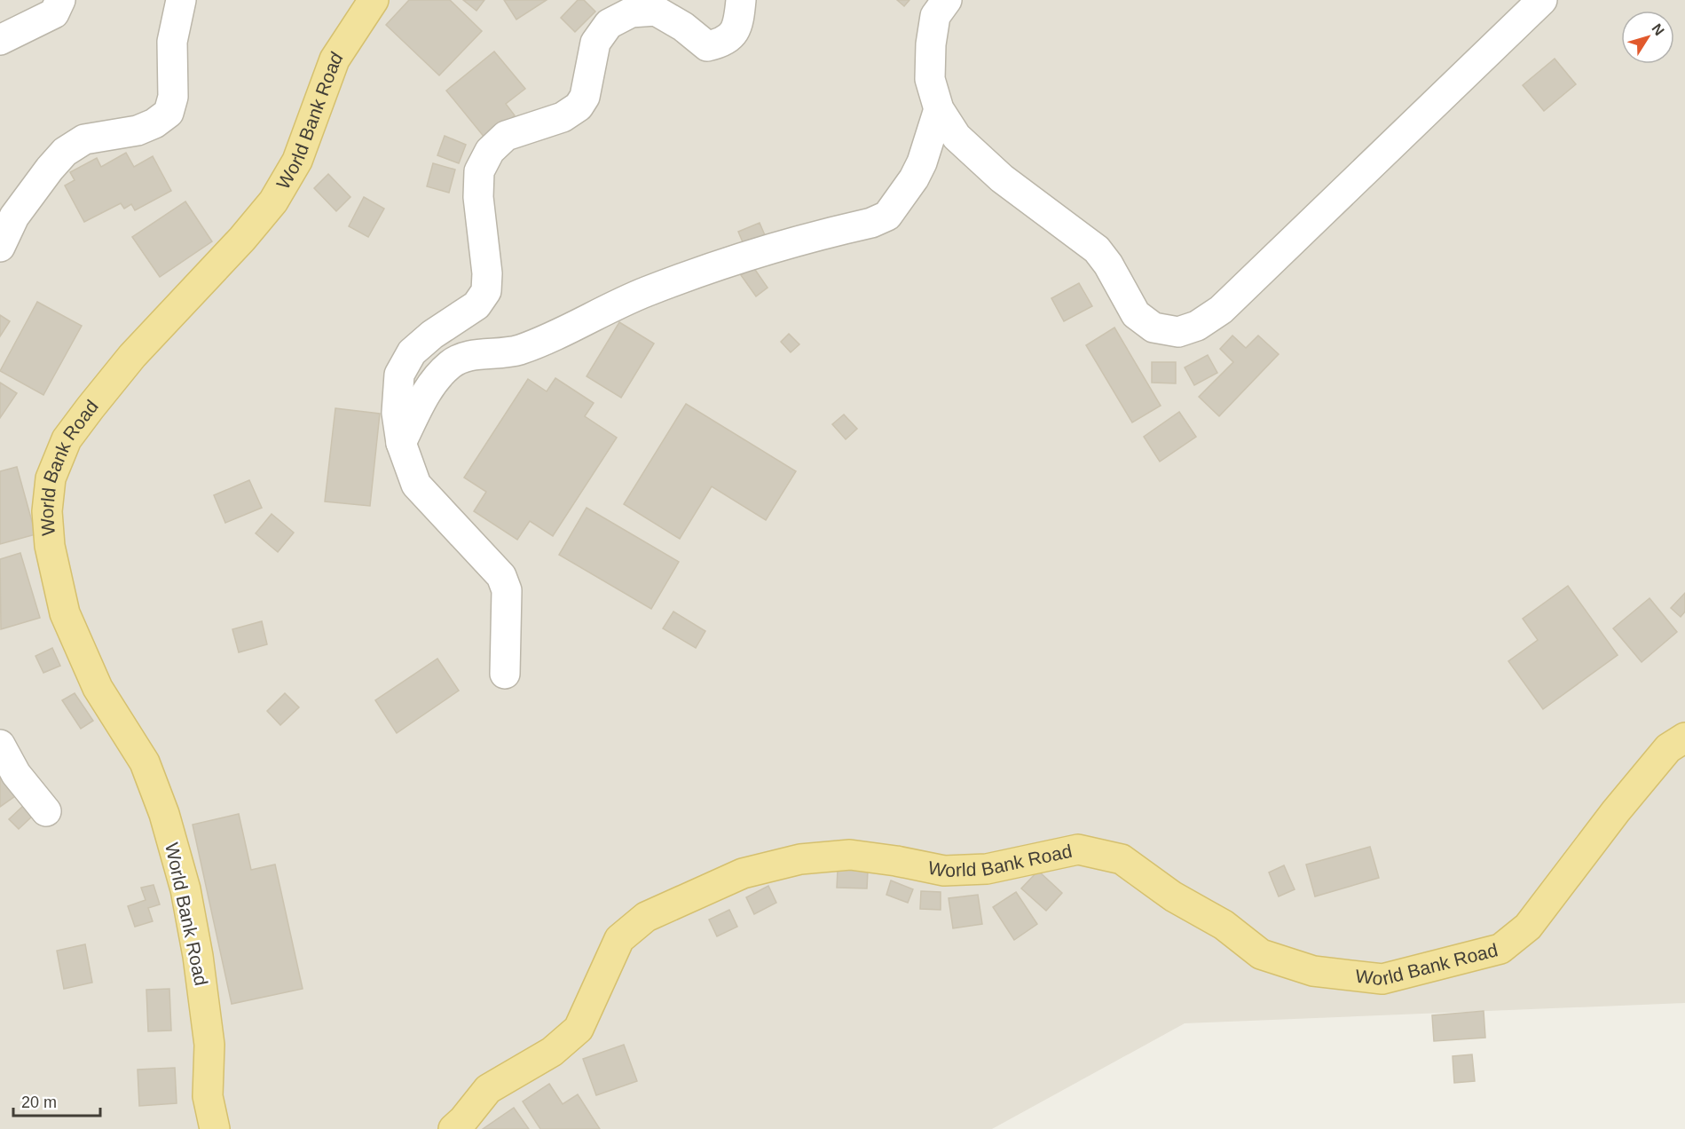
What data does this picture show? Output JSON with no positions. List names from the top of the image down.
{
  "streets": {
    "main road": ["World Bank Road"]
  },
  "scale_bar": "20 m",
  "north": "top right"
}
